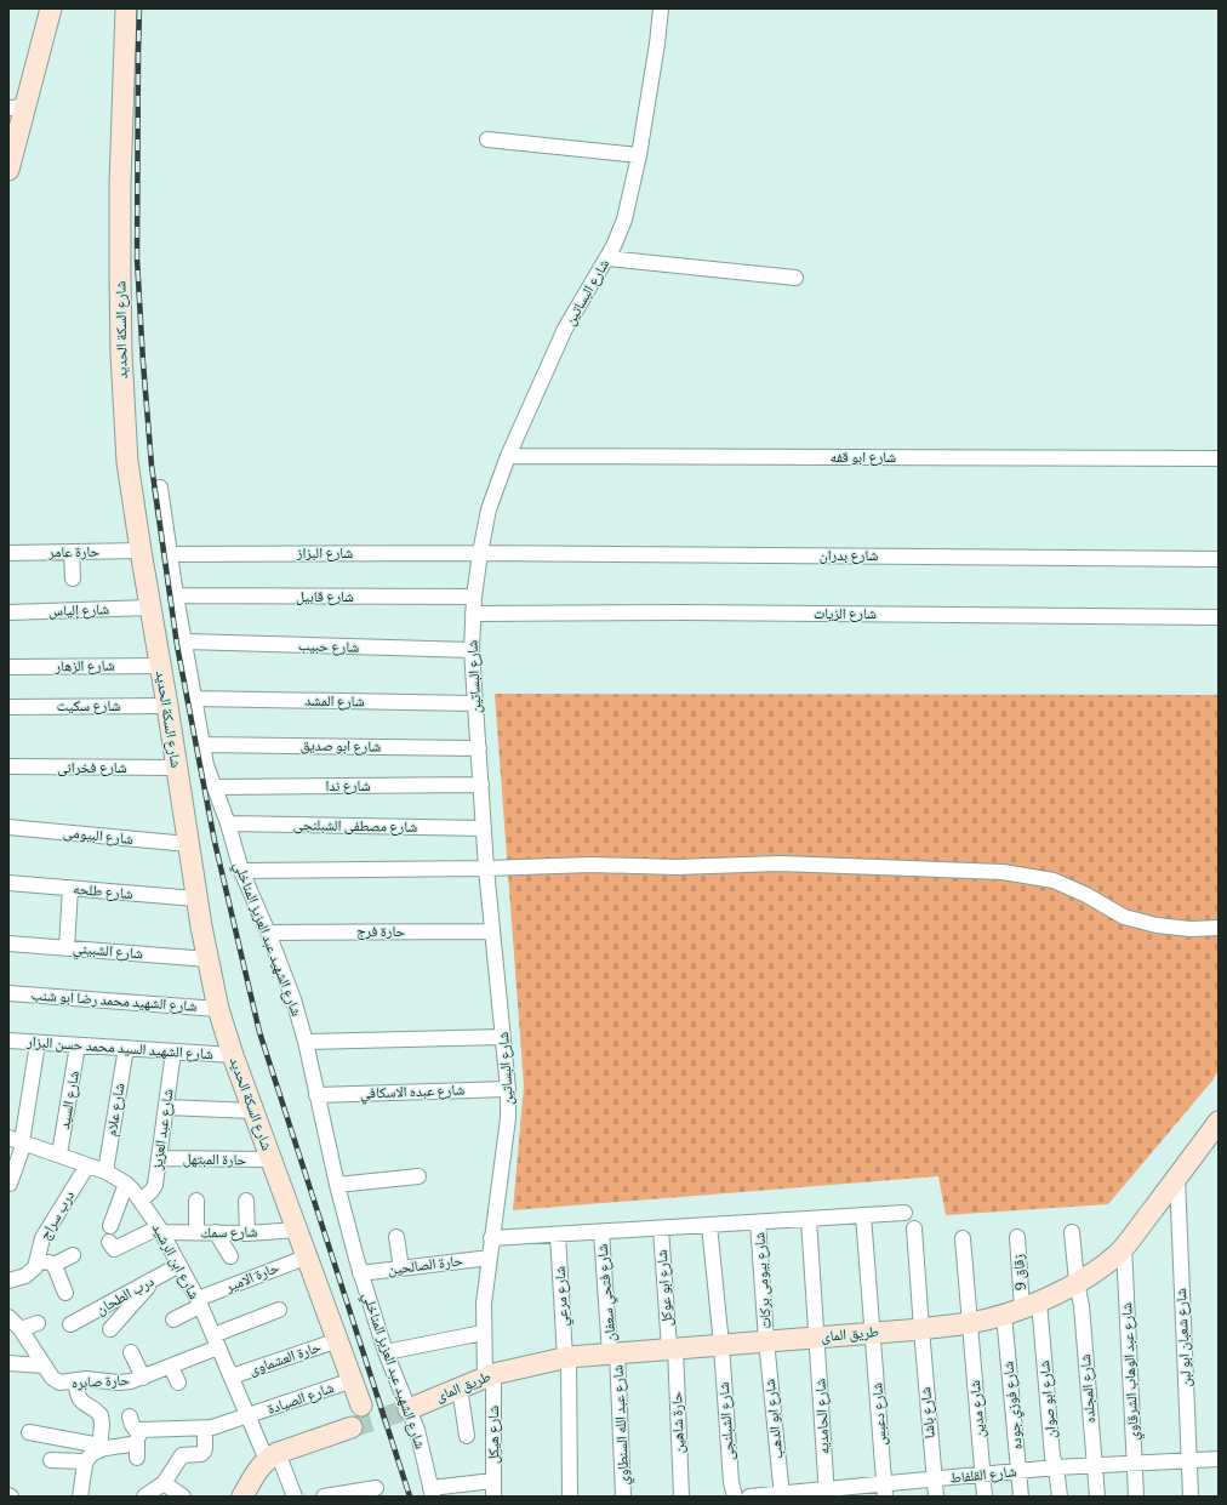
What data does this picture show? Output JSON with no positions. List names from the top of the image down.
{
  "streets": {
    "street": [
      "شارع البساتين",
      "شارع السكة الحديد",
      "شارع ابو قفه",
      "حارة عامر",
      "شارع البزاز",
      "شارع بدران",
      "شارع قابيل",
      "شارع إلياس",
      "شارع الزيات",
      "شارع حبيب",
      "شارع الزهار",
      "شارع المشد",
      "شارع سكيت",
      "شارع ابو صديق",
      "شارع فخرانى",
      "شارع ندا",
      "شارع مصطفى الشبلنجى",
      "شارع البيومى",
      "شارع طلحه",
      "حارة فرج",
      "شارع الشهيد عبد العزيز المناخلي",
      "شارع الشبيني",
      "شارع الشهيد محمد رضا ابو شنب",
      "شارع الشهيد السيد محمد حسن البزار",
      "شارع عبده الاسكافي",
      "شارع السيد",
      "شارع علام",
      "شارع عبد العزيز",
      "حارة المبتهل",
      "درب سراج",
      "شارع سمك",
      "شارع ابن الرشيد",
      "حارة الصالحين",
      "زقاق 9",
      "حارة الامير",
      "شارع بيومى بركات",
      "شارع ابو عوكل",
      "شارع فتحي سعفان",
      "درب الطحان",
      "شارع مرعي",
      "طريق الماى",
      "شارع شعبان ابو لبن",
      "حارة العشماوى",
      "شارع عبد الوهاب الشرقاوي",
      "حارة صابره",
      "شارع المجلده",
      "شارع الصيادة",
      "شارع ابو صوان",
      "شارع فوزي جوده",
      "شارع مدين",
      "شارع باشا",
      "شارع دعبس",
      "شارع الحامديه",
      "شارع ابو الدهب",
      "شارع الشبلنجى",
      "حارة شاهين",
      "شارع عبد الله السنطاوي",
      "شارع هيكل",
      "شارع القلفاط"
    ]
  },
  "crossings": [
    ["شارع البساتين", "شارع ابو قفه"],
    ["شارع البساتين", "شارع البزاز"],
    ["شارع البساتين", "شارع بدران"],
    ["شارع البساتين", "شارع قابيل"],
    ["شارع البساتين", "شارع الزيات"],
    ["شارع البساتين", "شارع حبيب"],
    ["شارع البساتين", "شارع المشد"],
    ["شارع البساتين", "شارع ابو صديق"],
    ["شارع البساتين", "شارع ندا"],
    ["شارع البساتين", "شارع مصطفى الشبلنجى"],
    ["شارع البساتين", "حارة فرج"],
    ["شارع البساتين", "شارع عبده الاسكافي"],
    ["شارع البساتين", "حارة الصالحين"],
    ["شارع البساتين", "طريق الماى"],
    ["شارع البساتين", "شارع هيكل"],
    ["شارع السكة الحديد", "حارة عامر"],
    ["شارع السكة الحديد", "شارع إلياس"],
    ["شارع السكة الحديد", "شارع الزهار"],
    ["شارع السكة الحديد", "شارع سكيت"],
    ["شارع السكة الحديد", "شارع فخرانى"],
    ["شارع السكة الحديد", "شارع البيومى"],
    ["شارع السكة الحديد", "شارع طلحه"],
    ["شارع السكة الحديد", "شارع الشبيني"],
    ["شارع السكة الحديد", "شارع الشهيد محمد رضا ابو شنب"],
    ["شارع السكة الحديد", "شارع الشهيد السيد محمد حسن البزار"],
    ["شارع السكة الحديد", "حارة المبتهل"],
    ["شارع السكة الحديد", "شارع سمك"],
    ["شارع السكة الحديد", "حارة الامير"],
    ["شارع السكة الحديد", "حارة العشماوى"],
    ["شارع السكة الحديد", "شارع الصيادة"],
    ["شارع البزاز", "شارع بدران"],
    ["شارع البزاز", "شارع الشهيد عبد العزيز المناخلي"],
    ["شارع قابيل", "شارع الشهيد عبد العزيز المناخلي"],
    ["شارع حبيب", "شارع الشهيد عبد العزيز المناخلي"],
    ["شارع المشد", "شارع الشهيد عبد العزيز المناخلي"],
    ["شارع ابو صديق", "شارع الشهيد عبد العزيز المناخلي"],
    ["شارع ندا", "شارع الشهيد عبد العزيز المناخلي"],
    ["شارع مصطفى الشبلنجى", "شارع الشهيد عبد العزيز المناخلي"],
    ["حارة فرج", "شارع الشهيد عبد العزيز المناخلي"],
    ["شارع الشهيد عبد العزيز المناخلي", "شارع عبده الاسكافي"],
    ["شارع الشهيد عبد العزيز المناخلي", "حارة الصالحين"],
    ["شارع الشهيد عبد العزيز المناخلي", "طريق الماى"],
    ["شارع الشهيد السيد محمد حسن البزار", "شارع السيد"],
    ["شارع الشهيد السيد محمد حسن البزار", "شارع علام"],
    ["شارع الشهيد السيد محمد حسن البزار", "شارع عبد العزيز"],
    ["شارع السيد", "شارع ابن الرشيد"],
    ["شارع علام", "شارع ابن الرشيد"],
    ["شارع عبد العزيز", "حارة المبتهل"],
    ["شارع عبد العزيز", "شارع ابن الرشيد"],
    ["درب سراج", "شارع ابن الرشيد"],
    ["شارع سمك", "شارع ابن الرشيد"],
    ["شارع ابن الرشيد", "حارة الامير"],
    ["شارع ابن الرشيد", "درب الطحان"],
    ["شارع ابن الرشيد", "حارة العشماوى"],
    ["شارع ابن الرشيد", "حارة صابره"],
    ["شارع ابن الرشيد", "شارع الصيادة"],
    ["زقاق 9", "طريق الماى"],
    ["زقاق 9", "شارع ابو صوان"],
    ["زقاق 9", "شارع فوزي جوده"],
    ["شارع بيومى بركات", "طريق الماى"],
    ["شارع بيومى بركات", "شارع ابو الدهب"],
    ["شارع ابو عوكل", "طريق الماى"],
    ["شارع ابو عوكل", "حارة شاهين"],
    ["شارع فتحي سعفان", "طريق الماى"],
    ["شارع فتحي سعفان", "شارع عبد الله السنطاوي"],
    ["شارع مرعي", "طريق الماى"],
    ["طريق الماى", "شارع شعبان ابو لبن"],
    ["طريق الماى", "شارع عبد الوهاب الشرقاوي"],
    ["طريق الماى", "شارع المجلده"],
    ["طريق الماى", "شارع ابو صوان"],
    ["طريق الماى", "شارع فوزي جوده"],
    ["طريق الماى", "شارع مدين"],
    ["طريق الماى", "شارع باشا"],
    ["طريق الماى", "شارع دعبس"],
    ["طريق الماى", "شارع الحامديه"],
    ["طريق الماى", "شارع ابو الدهب"],
    ["طريق الماى", "شارع الشبلنجى"],
    ["طريق الماى", "حارة شاهين"],
    ["طريق الماى", "شارع عبد الله السنطاوي"],
    ["طريق الماى", "شارع هيكل"],
    ["شارع شعبان ابو لبن", "شارع القلفاط"],
    ["شارع عبد الوهاب الشرقاوي", "شارع القلفاط"],
    ["شارع المجلده", "شارع القلفاط"],
    ["شارع ابو صوان", "شارع فوزي جوده"],
    ["شارع ابو صوان", "شارع القلفاط"],
    ["شارع فوزي جوده", "شارع القلفاط"],
    ["شارع مدين", "شارع القلفاط"],
    ["شارع باشا", "شارع القلفاط"],
    ["شارع دعبس", "شارع القلفاط"],
    ["شارع الحامديه", "شارع القلفاط"],
    ["شارع ابو الدهب", "شارع القلفاط"]
  ]
}
